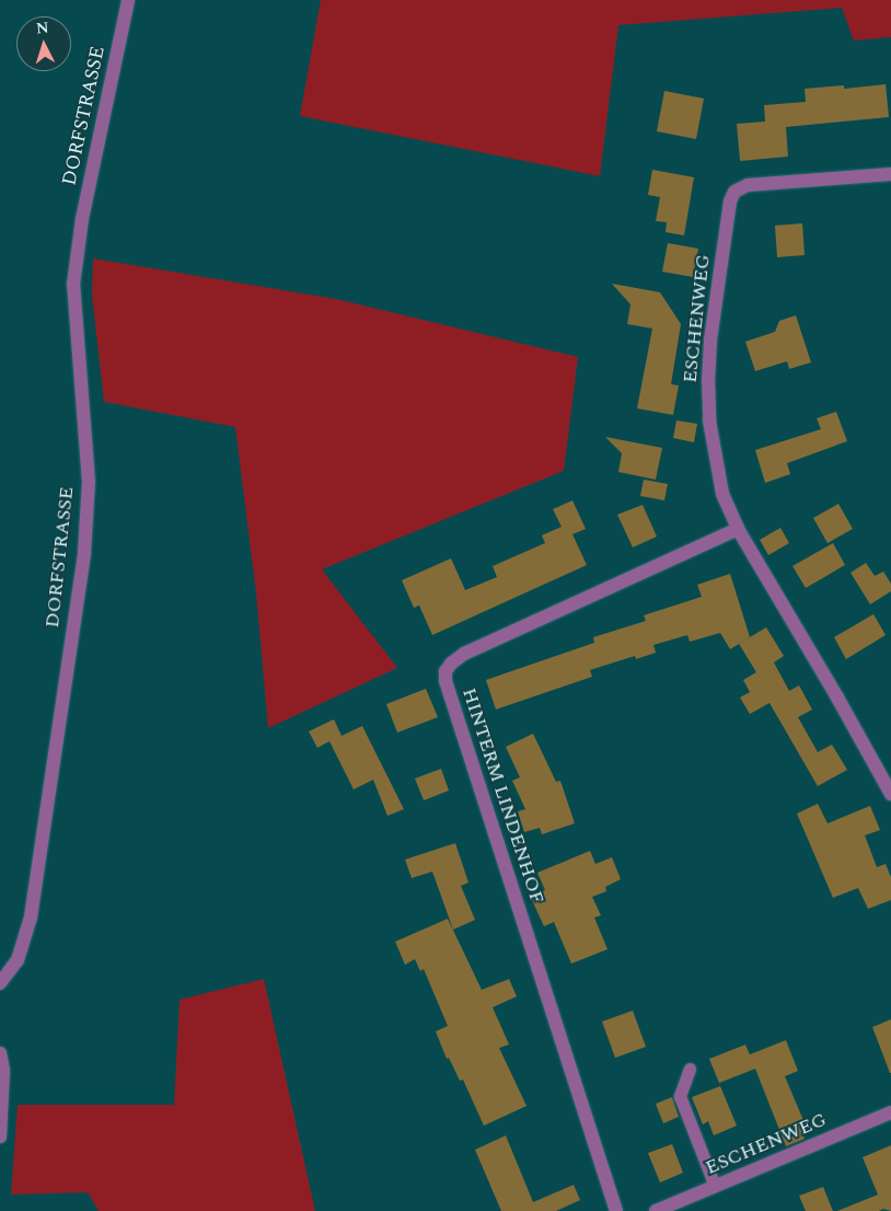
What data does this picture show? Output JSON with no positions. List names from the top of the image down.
{
  "streets": {
    "street": ["DORFSTRASSE", "ESCHENWEG", "HINTERM LINDENHOF"]
  },
  "crossings": [
    ["ESCHENWEG", "HINTERM LINDENHOF"]
  ],
  "north": "top"
}
